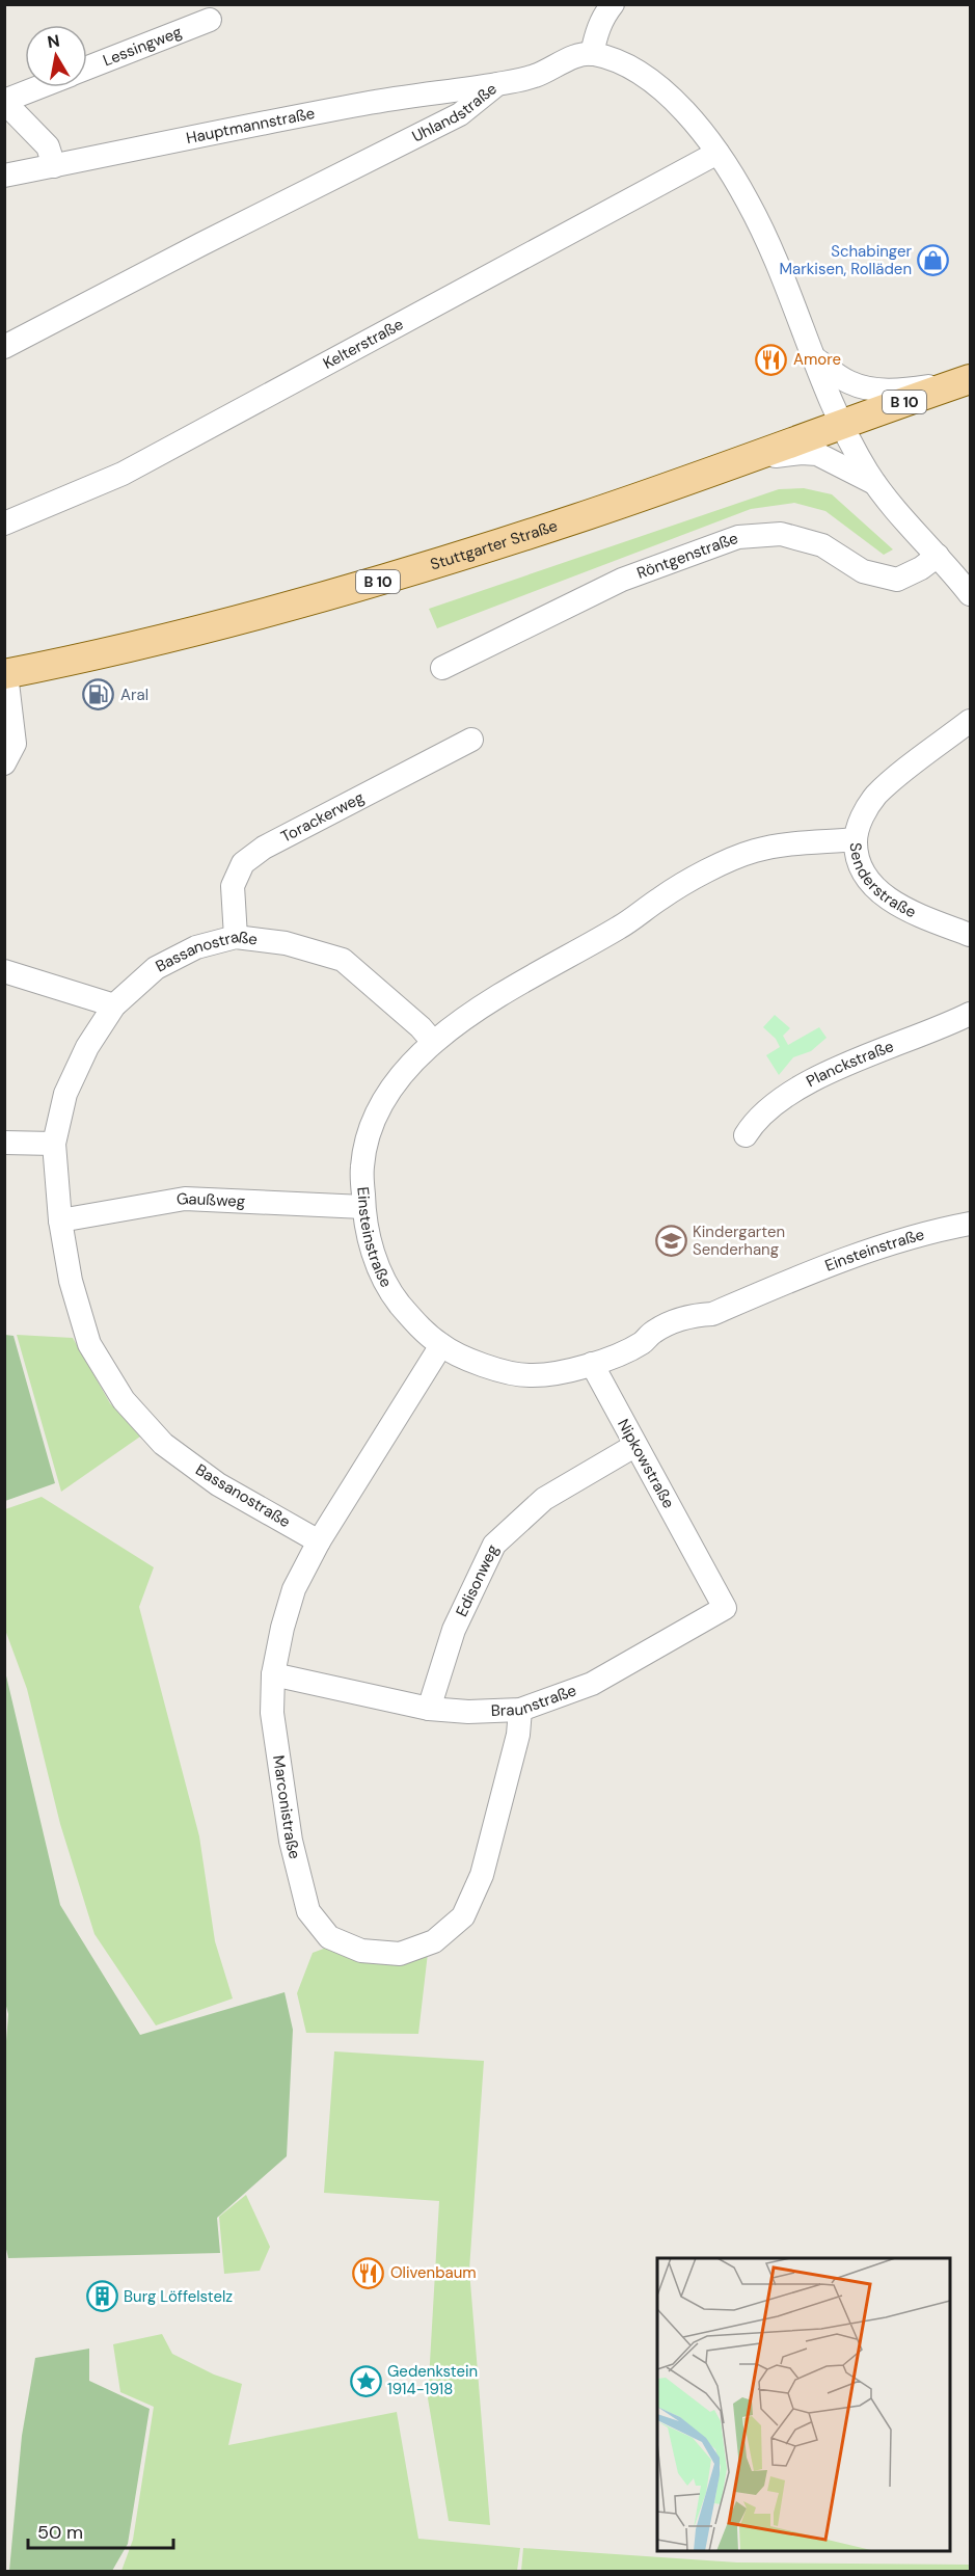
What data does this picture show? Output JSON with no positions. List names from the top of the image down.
{
  "streets": {
    "main road": ["B 10", "Stuttgarter Straße"],
    "street": [
      "Lessingweg",
      "Uhlandstraße",
      "Hauptmannstraße",
      "Kelterstraße",
      "Röntgenstraße",
      "Torackerweg",
      "Senderstraße",
      "Bassanostraße",
      "Planckstraße",
      "Gaußweg",
      "Einsteinstraße",
      "Nipkowstraße",
      "Edisonweg",
      "Braunstraße",
      "Marconistraße"
    ]
  },
  "crossings": [
    ["Uhlandstraße", "Hauptmannstraße"],
    ["Torackerweg", "Bassanostraße"],
    ["Senderstraße", "Einsteinstraße"],
    ["Bassanostraße", "Gaußweg"],
    ["Bassanostraße", "Einsteinstraße"],
    ["Bassanostraße", "Marconistraße"],
    ["Gaußweg", "Einsteinstraße"],
    ["Einsteinstraße", "Nipkowstraße"],
    ["Einsteinstraße", "Marconistraße"],
    ["Nipkowstraße", "Edisonweg"],
    ["Nipkowstraße", "Braunstraße"],
    ["Edisonweg", "Braunstraße"],
    ["Braunstraße", "Marconistraße"]
  ],
  "places": {
    "shop": ["Schabinger Markisen, Rolläden"],
    "restaurant": ["Amore", "Olivenbaum"],
    "fuel station": ["Aral"],
    "school or university": ["Kindergarten Senderhang"],
    "building": ["Burg Löffelstelz"],
    "place": ["Gedenkstein 1914-1918"]
  },
  "scale_bar": "50 m",
  "north": "top"
}
